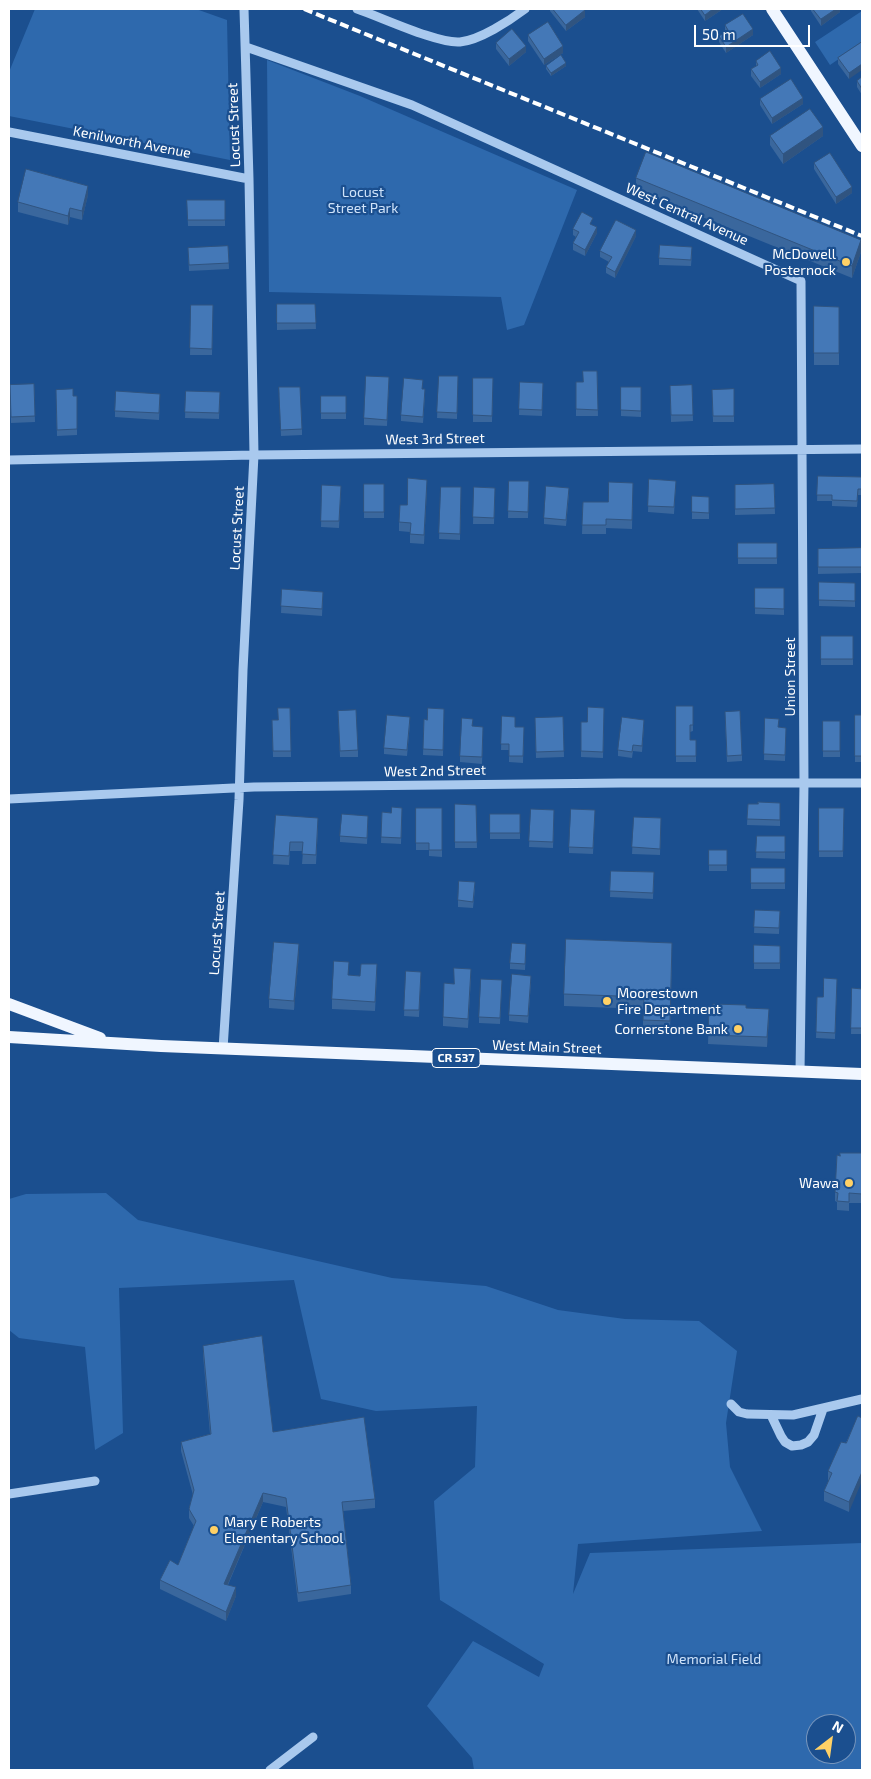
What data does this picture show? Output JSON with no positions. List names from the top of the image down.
{
  "streets": {
    "main road": ["West Main Street", "CR 537"],
    "street": [
      "Locust Street",
      "Kenilworth Avenue",
      "West Central Avenue",
      "West 3rd Street",
      "Union Street",
      "West 2nd Street"
    ]
  },
  "crossings": [
    ["Locust Street", "Kenilworth Avenue"],
    ["Locust Street", "West Central Avenue"],
    ["Locust Street", "West 3rd Street"],
    ["Locust Street", "West 2nd Street"],
    ["Locust Street", "West Main Street"],
    ["West Central Avenue", "Union Street"],
    ["West 3rd Street", "Union Street"],
    ["Union Street", "West 2nd Street"],
    ["Union Street", "West Main Street"],
    ["West Main Street", "CR 537"]
  ],
  "parks": ["Locust Street Park", "Memorial Field"],
  "places": [
    "McDowell Posternock",
    "Moorestown Fire Department",
    "Cornerstone Bank",
    "Wawa",
    "Mary E Roberts Elementary School"
  ],
  "scale_bar": "50 m",
  "north": "top right"
}
